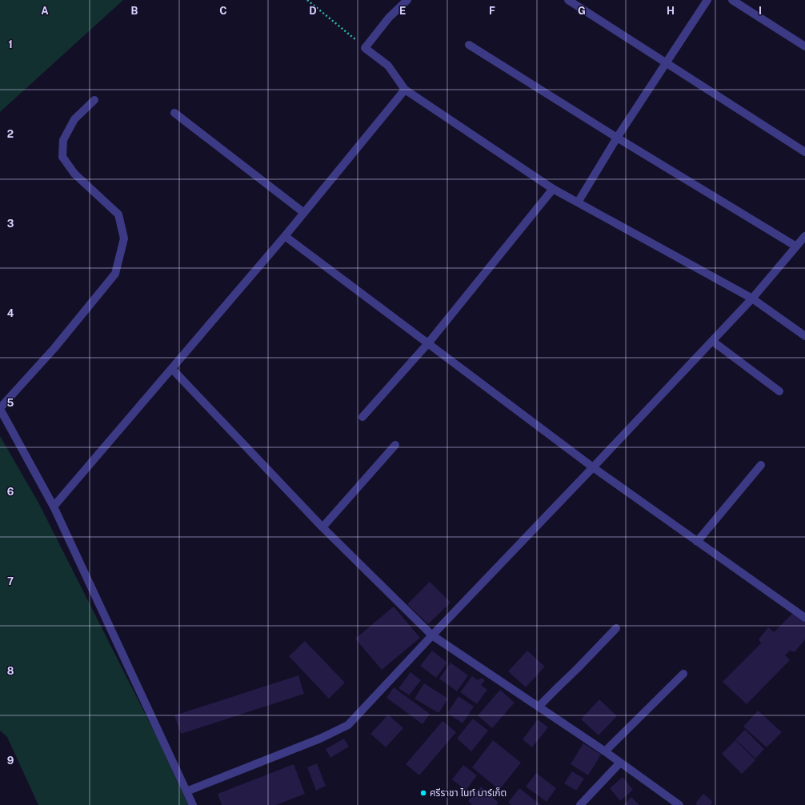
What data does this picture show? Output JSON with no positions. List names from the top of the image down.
{
  "places": ["ศรีราชา ไนท์ มาร์เก็ต"],
  "grid": {
    "columns": [
      "A",
      "B",
      "C",
      "D",
      "E",
      "F",
      "G",
      "H",
      "I"
    ],
    "rows": [
      "1",
      "2",
      "3",
      "4",
      "5",
      "6",
      "7",
      "8",
      "9"
    ]
  }
}
